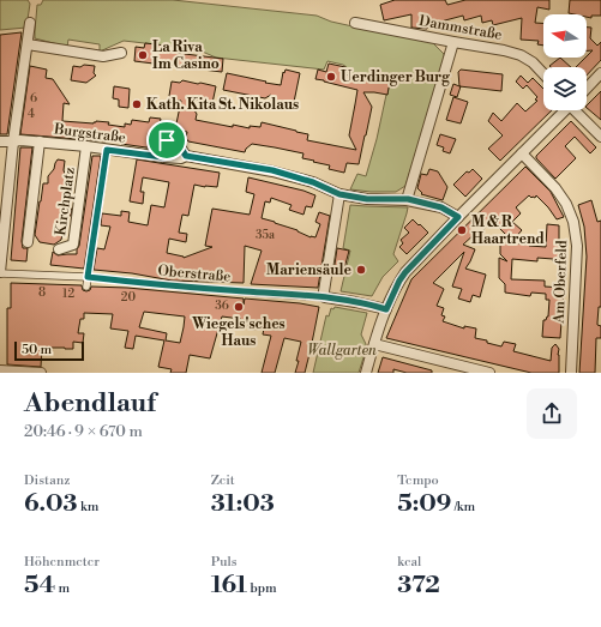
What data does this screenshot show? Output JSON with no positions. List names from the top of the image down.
{
  "streets": {
    "street": [
      "Dammstraße",
      "Burgstraße",
      "Kirchplatz",
      "Oberstraße",
      "Am Oberfeld"
    ]
  },
  "crossings": [
    ["Burgstraße", "Kirchplatz"]
  ],
  "parks": ["Wallgarten"],
  "places": [
    "La Riva Im Casino",
    "Uerdinger Burg",
    "Kath. Kita St. Nikolaus",
    "M & R Haartrend",
    "Mariensäule",
    "Wiegels'sches Haus"
  ],
  "house_numbers": [
    "6",
    "4",
    "35a",
    "8",
    "12",
    "20",
    "36"
  ],
  "scale_bar": "50 m",
  "north": "left",
  "page": {
    "scale": "50 m",
    "heading": ["Abendlauf", "20:46 · 9 × 670 m"],
    "stats": [
      ["Distanz", "6.03 km"],
      ["Zeit", "31:03"],
      ["Tempo", "5:09 /km"],
      ["Höhenmeter", "54 m"],
      ["Puls", "161 bpm"],
      ["kcal", "372"]
    ]
  }
}
